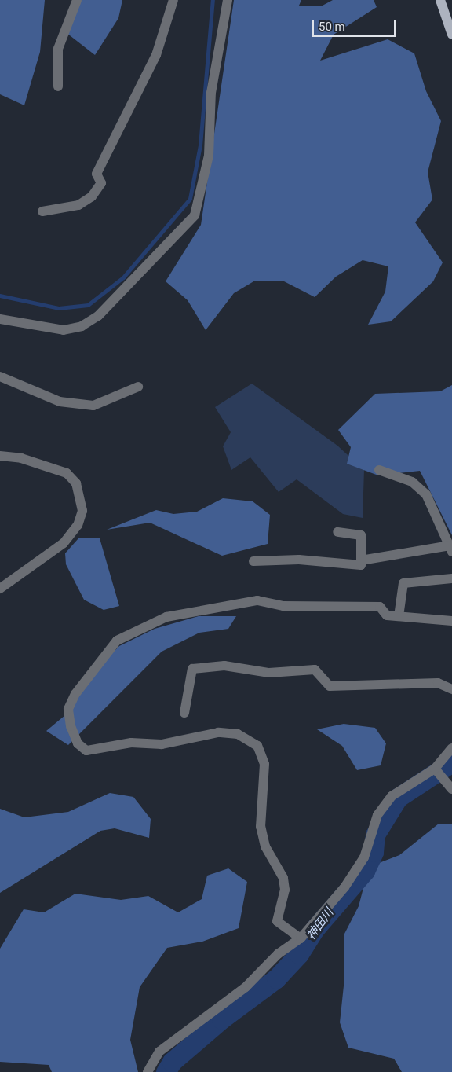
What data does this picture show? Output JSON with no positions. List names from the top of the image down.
{
  "water": ["神田川"],
  "scale_bar": "50 m"
}
